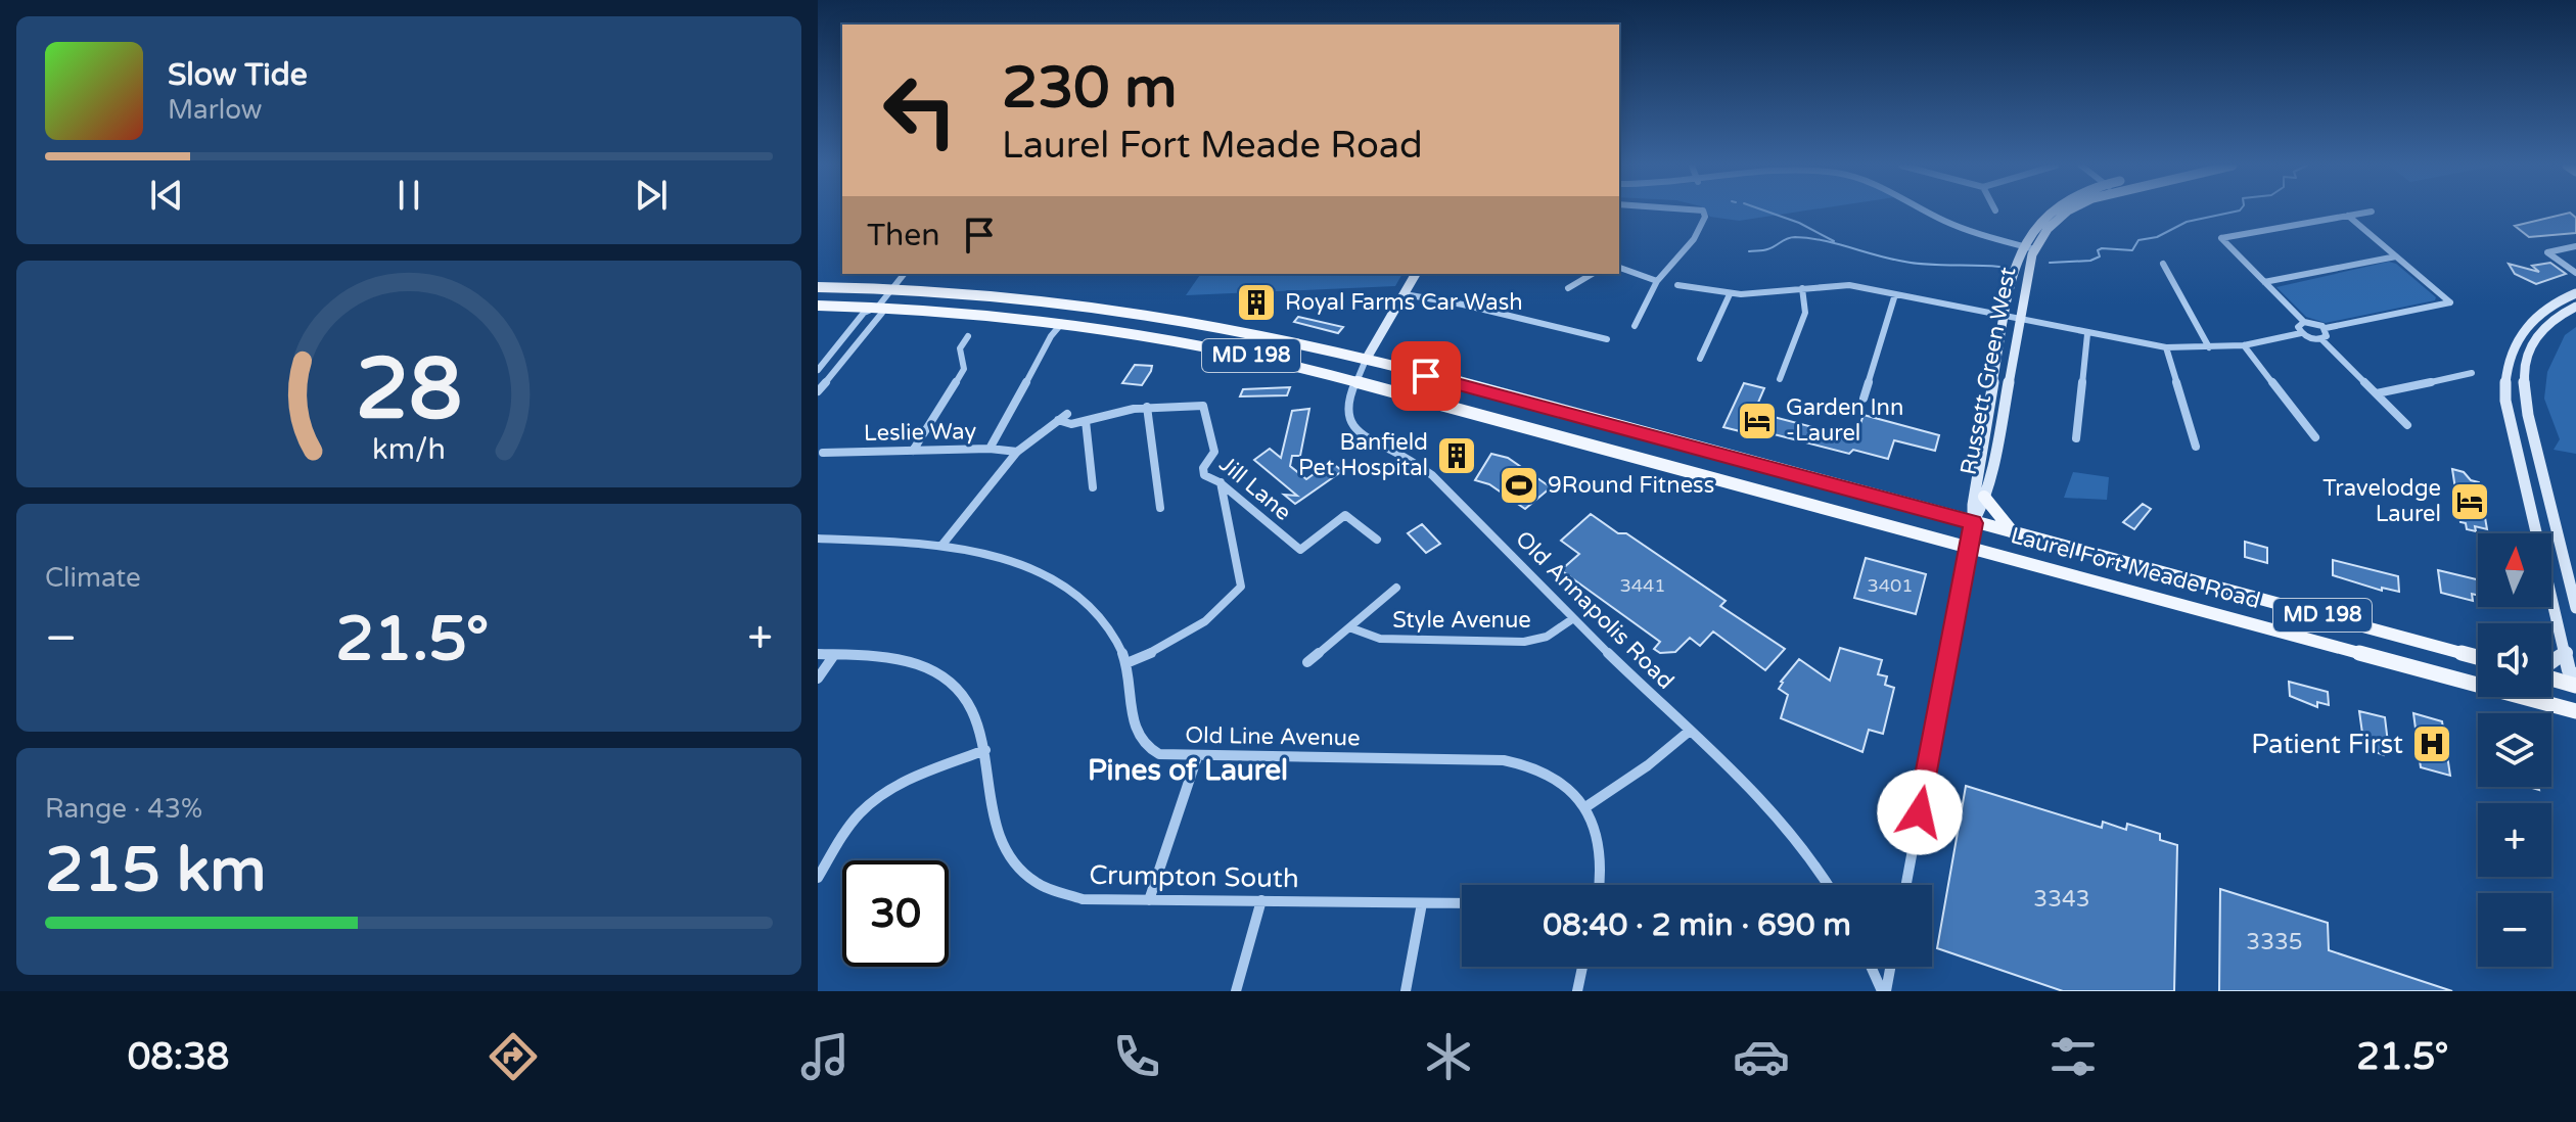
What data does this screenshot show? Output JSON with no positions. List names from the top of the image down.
{
  "streets": {
    "main road": ["MD 198", "Laurel Fort Meade Road"],
    "street": [
      "Russett Green West",
      "Leslie Way",
      "Jill Lane",
      "Old Annapolis Road",
      "Style Avenue",
      "Old Line Avenue",
      "Crumpton South"
    ]
  },
  "crossings": [
    ["Russett Green West", "Laurel Fort Meade Road"],
    ["Leslie Way", "Jill Lane"],
    ["Jill Lane", "Old Line Avenue"],
    ["Laurel Fort Meade Road", "Old Annapolis Road"],
    ["Old Annapolis Road", "Style Avenue"]
  ],
  "districts": ["Pines of Laurel"],
  "places": {
    "building": ["Royal Farms Car Wash", "Banfield Pet Hospital"],
    "hotel": ["Garden Inn -Laurel", "Travelodge Laurel"],
    "sports": ["9Round Fitness"],
    "hospital": ["Patient First"]
  },
  "house_numbers": [
    "3441",
    "3401",
    "3343",
    "3335"
  ],
  "north": "top",
  "page": {
    "turn": ["230 m", "Laurel Fort Meade Road"],
    "song": ["Slow Tide", "Marlow"],
    "then": "Then",
    "tile": [
      "Climate",
      ["Range · 43%", "215 km"]
    ],
    "map_buttons": ["+", "−"],
    "heat": ["−", "21.5°", "+"],
    "limit": "30",
    "trip": "08:40 · 2 min · 690 m",
    "tabs": ["08:38", "21.5°"],
    "gauge": ["28", "km/h"]
  }
}
